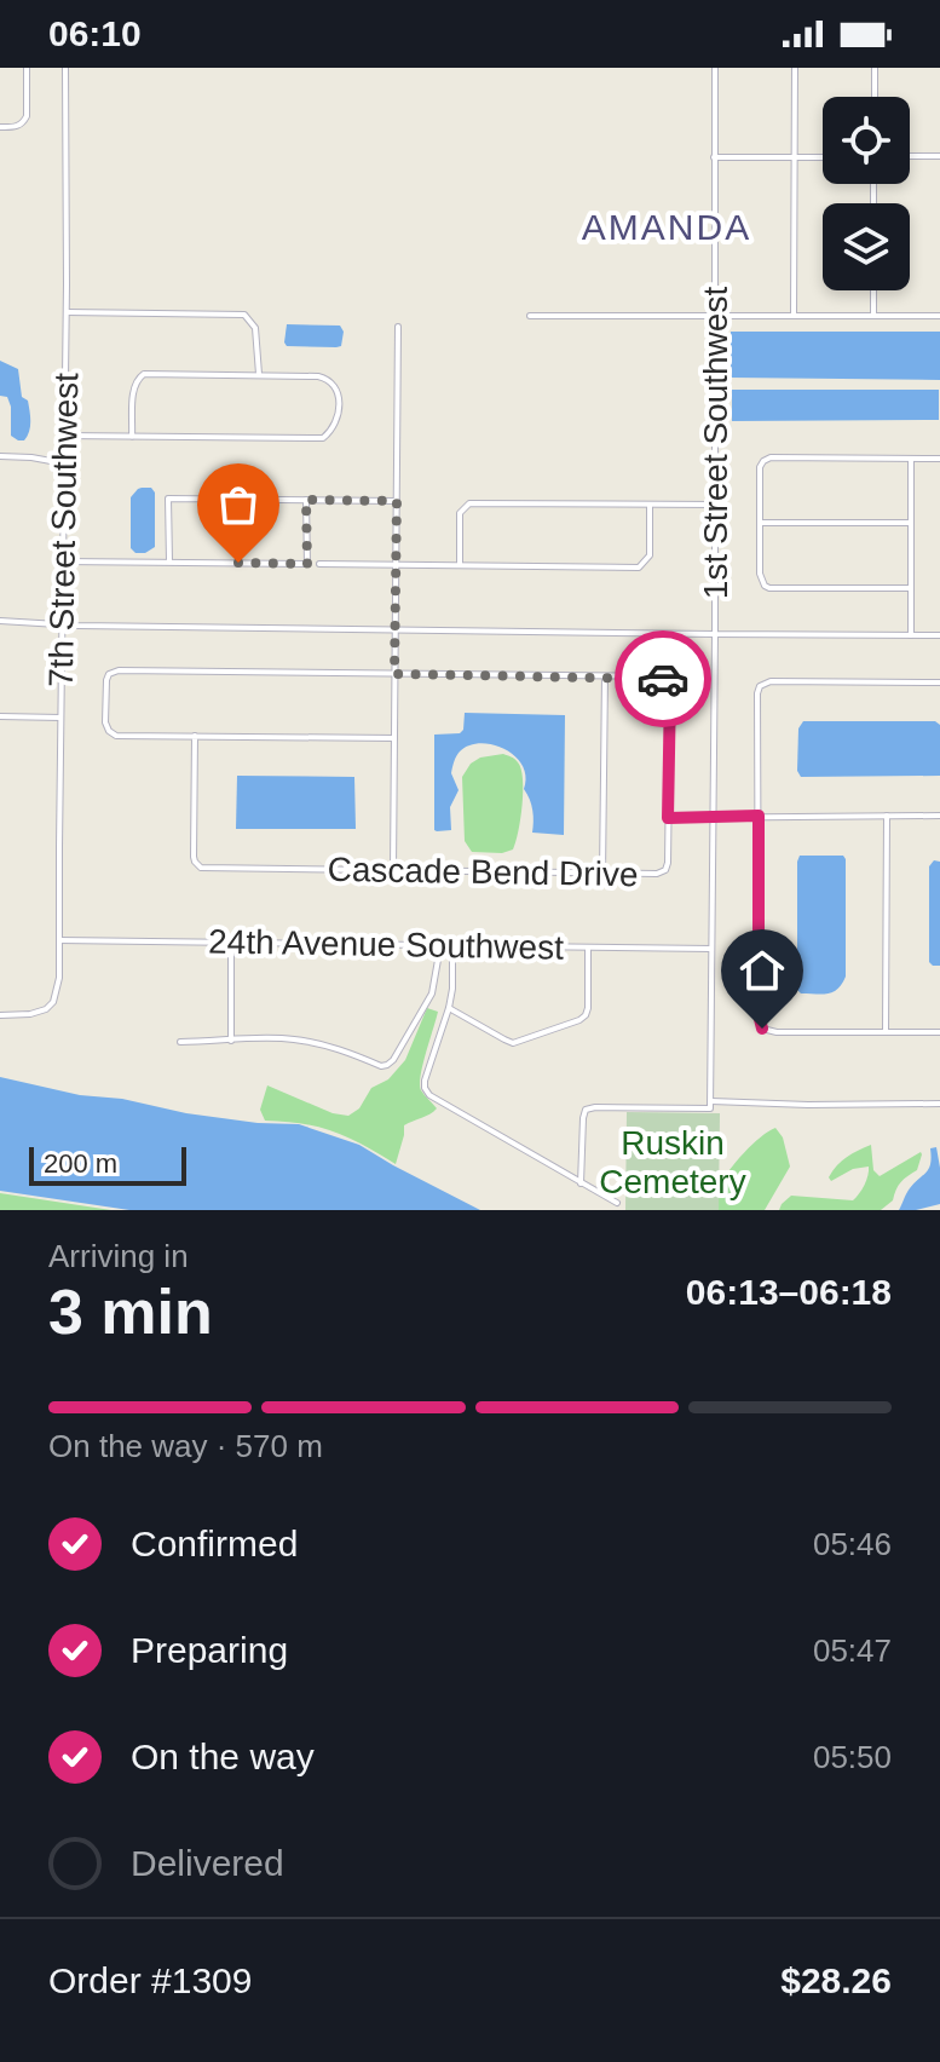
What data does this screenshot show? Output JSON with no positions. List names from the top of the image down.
{
  "streets": {
    "street": [
      "1st Street Southwest",
      "7th Street Southwest",
      "Cascade Bend Drive",
      "24th Avenue Southwest"
    ]
  },
  "crossings": [
    ["1st Street Southwest", "24th Avenue Southwest"],
    ["7th Street Southwest", "24th Avenue Southwest"]
  ],
  "districts": ["AMANDA"],
  "parks": ["Ruskin Cemetery"],
  "scale_bar": "200 m",
  "page": {
    "status": "06:10",
    "scale": "200 m",
    "heading": ["3 min", "Arriving in", "06:13–06:18"],
    "panel": ["Order #1309", "$28.26"],
    "bar": "On the way · 570 m",
    "list": [
      ["Confirmed", "05:46"],
      ["Preparing", "05:47"],
      ["On the way", "05:50"],
      "Delivered"
    ]
  }
}
